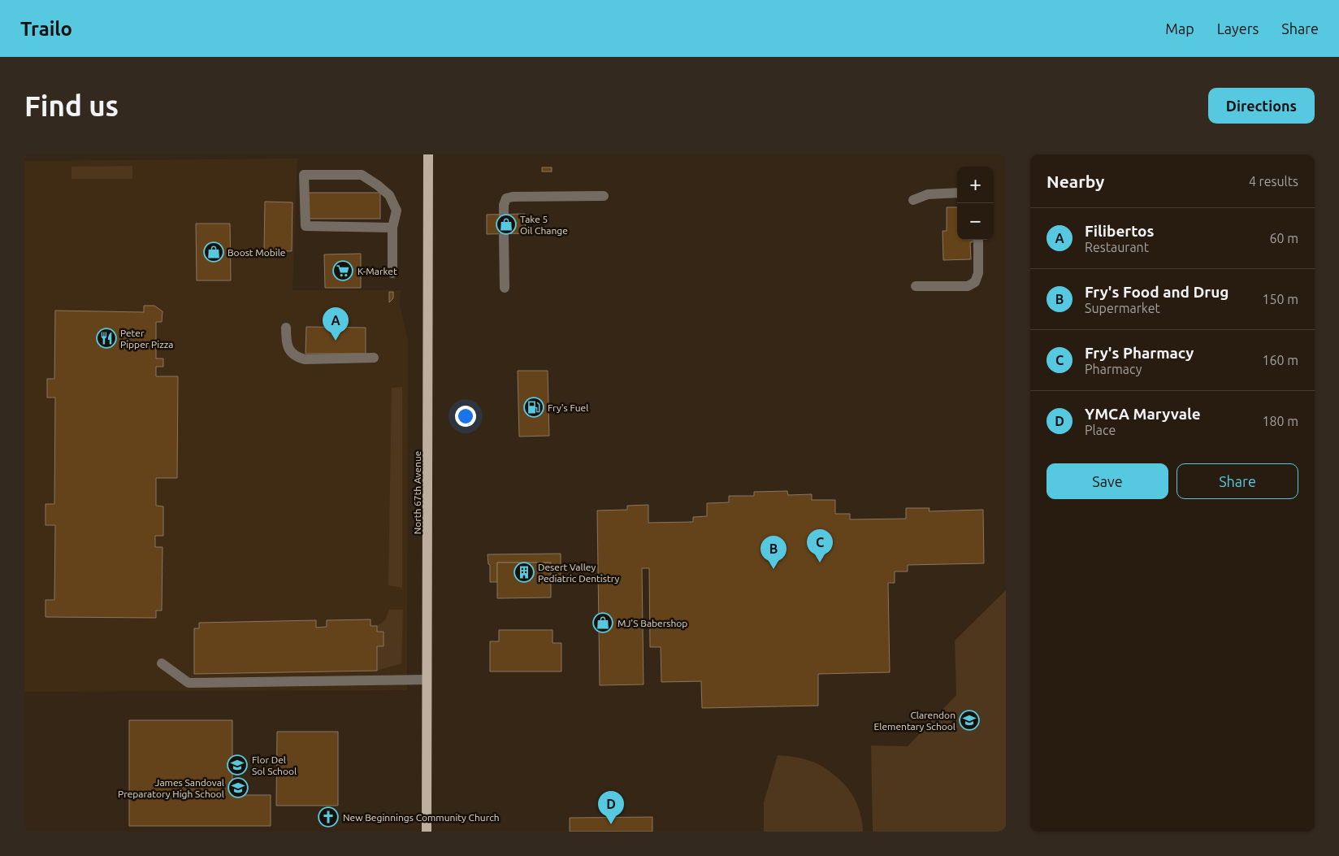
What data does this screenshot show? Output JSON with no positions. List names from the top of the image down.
{
  "streets": {
    "main road": ["North 67th Avenue"]
  },
  "places": {
    "shop": ["Take 5 Oil Change", "Boost Mobile", "MJ'S Babershop"],
    "supermarket": ["K-Market"],
    "restaurant": ["Peter Pipper Pizza"],
    "fuel station": ["Fry's Fuel"],
    "building": ["Desert Valley Pediatric Dentistry"],
    "school or university": ["Clarendon Elementary School", "Flor Del Sol School", "James Sandoval Preparatory High School"],
    "church": ["New Beginnings Community Church"]
  },
  "page": {
    "header": "Trailo",
    "nav": ["Map", "Layers", "Share"],
    "buttons": [
      "Directions",
      ["Save", "Share"]
    ],
    "title": "Find us",
    "heading": ["Nearby", "4 results"],
    "map_buttons": ["+", "−"],
    "list": [
      {
        "mark": "A",
        "name": "Filibertos",
        "note": "Restaurant",
        "value": "60 m"
      },
      {
        "mark": "B",
        "name": "Fry's Food and Drug",
        "note": "Supermarket",
        "value": "150 m"
      },
      {
        "mark": "C",
        "name": "Fry's Pharmacy",
        "note": "Pharmacy",
        "value": "160 m"
      },
      {
        "mark": "D",
        "name": "YMCA Maryvale",
        "note": "Place",
        "value": "180 m"
      }
    ],
    "pins": [
      "A",
      "C",
      "B",
      "D"
    ]
  }
}
